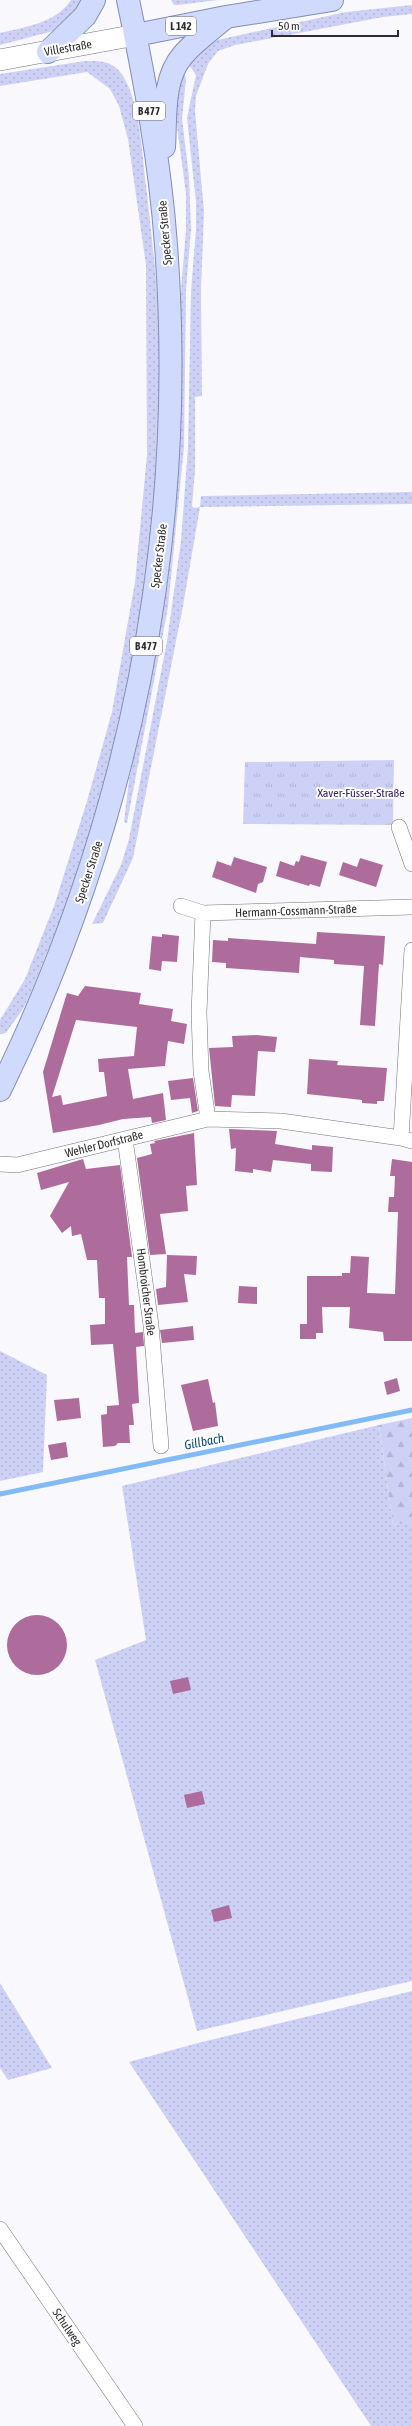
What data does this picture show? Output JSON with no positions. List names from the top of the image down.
{
  "streets": {
    "main road": [
      "L 142",
      "Villestraße",
      "B 477",
      "Specker Straße"
    ],
    "street": [
      "Hermann-Cossmann-Straße",
      "Wehler Dorfstraße",
      "Hombroicher Straße",
      "Schulweg"
    ]
  },
  "crossings": [
    ["L 142", "Villestraße"],
    ["L 142", "Specker Straße"],
    ["Villestraße", "Specker Straße"],
    ["Wehler Dorfstraße", "Hombroicher Straße"]
  ],
  "water": ["Gillbach"],
  "parks": ["Xaver-Füsser-Straße"],
  "scale_bar": "50 m"
}
